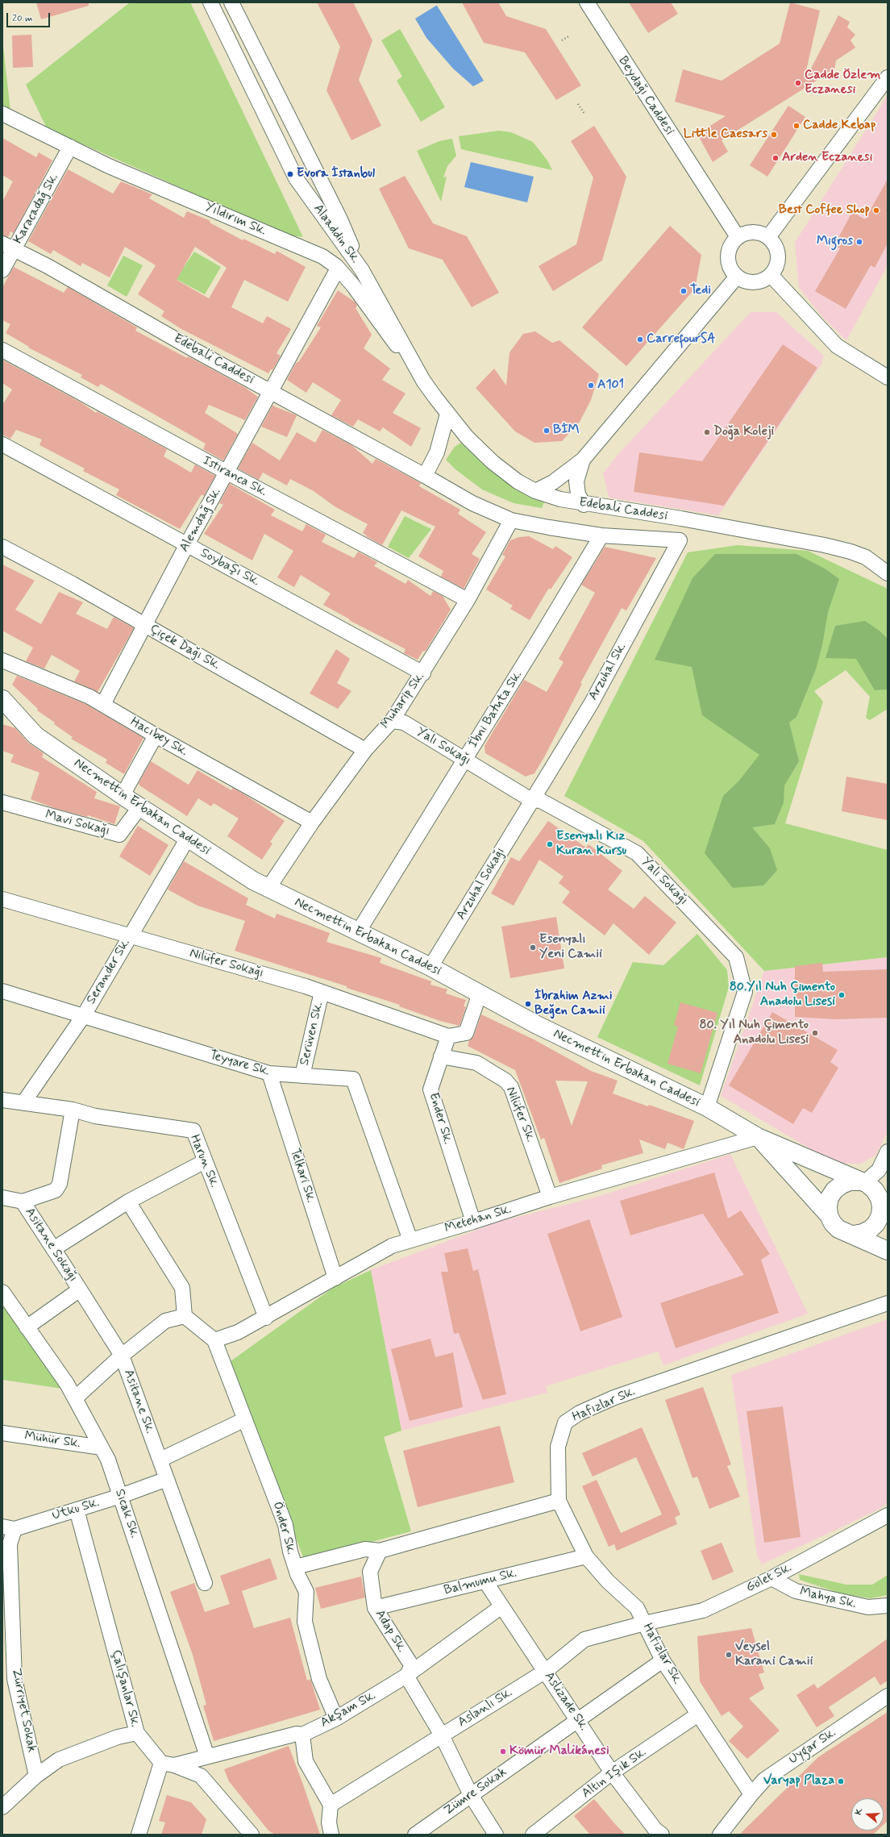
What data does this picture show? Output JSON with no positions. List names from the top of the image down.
{
  "streets": {
    "main road": ["Necmettin Erbakan Caddesi"],
    "street": [
      "Beydağı Caddesi",
      "Karacadağ Sk.",
      "Yıldırım Sk.",
      "Alaaddin Sk.",
      "Edebali Caddesi",
      "Istıranca Sk.",
      "Alemdağ Sk.",
      "Soybaşı Sk.",
      "Çiçek Dağı Sk.",
      "Arzuhal Sk.",
      "Muharip Sk.",
      "İbni Batuta Sk.",
      "Hacıbey Sk.",
      "Yalı Sokağı",
      "Mavi Sokağı",
      "Arzuhal Sokağı",
      "Nilüfer Sokağı",
      "Serander Sk.",
      "Serüven Sk.",
      "Teyyare Sk.",
      "Nilüfer Sk.",
      "Ender Sk.",
      "Harun Sk.",
      "Telkari Sk.",
      "Metehan Sk.",
      "Asitane Sokağı",
      "Asitane Sk.",
      "Hafızlar Sk.",
      "Mühür Sk.",
      "Utku Sk.",
      "Sıcak Sk.",
      "Önder Sk.",
      "Gölet Sk.",
      "Balmumu Sk.",
      "Mahya Sk.",
      "Adap Sk.",
      "Çalışanlar Sk.",
      "Aslizade Sk.",
      "Aslanlı Sk.",
      "Akşam Sk.",
      "Zürriyet Sokak",
      "Uygar Sk.",
      "Altın Işık Sk.",
      "Zümre Sokak"
    ]
  },
  "crossings": [
    ["Karacadağ Sk.", "Yıldırım Sk."],
    ["Karacadağ Sk.", "Edebali Caddesi"],
    ["Yıldırım Sk.", "Alaaddin Sk."],
    ["Yıldırım Sk.", "Edebali Caddesi"],
    ["Yıldırım Sk.", "Alemdağ Sk."],
    ["Edebali Caddesi", "Alemdağ Sk."],
    ["Edebali Caddesi", "Arzuhal Sk."],
    ["Edebali Caddesi", "Muharip Sk."],
    ["Edebali Caddesi", "İbni Batuta Sk."],
    ["Istıranca Sk.", "Alemdağ Sk."],
    ["Istıranca Sk.", "Muharip Sk."],
    ["Alemdağ Sk.", "Soybaşı Sk."],
    ["Alemdağ Sk.", "Çiçek Dağı Sk."],
    ["Alemdağ Sk.", "Hacıbey Sk."],
    ["Soybaşı Sk.", "Muharip Sk."],
    ["Çiçek Dağı Sk.", "Muharip Sk."],
    ["Arzuhal Sk.", "Yalı Sokağı"],
    ["Arzuhal Sk.", "Arzuhal Sokağı"],
    ["Muharip Sk.", "Hacıbey Sk."],
    ["Muharip Sk.", "Yalı Sokağı"],
    ["Muharip Sk.", "Necmettin Erbakan Caddesi"],
    ["İbni Batuta Sk.", "Yalı Sokağı"],
    ["İbni Batuta Sk.", "Necmettin Erbakan Caddesi"],
    ["Yalı Sokağı", "Necmettin Erbakan Caddesi"],
    ["Yalı Sokağı", "Arzuhal Sokağı"],
    ["Necmettin Erbakan Caddesi", "Mavi Sokağı"],
    ["Necmettin Erbakan Caddesi", "Arzuhal Sokağı"],
    ["Necmettin Erbakan Caddesi", "Serander Sk."],
    ["Necmettin Erbakan Caddesi", "Metehan Sk."],
    ["Nilüfer Sokağı", "Serander Sk."],
    ["Nilüfer Sokağı", "Serüven Sk."],
    ["Nilüfer Sokağı", "Ender Sk."],
    ["Serander Sk.", "Teyyare Sk."],
    ["Serander Sk.", "Harun Sk."],
    ["Serüven Sk.", "Teyyare Sk."],
    ["Teyyare Sk.", "Telkari Sk."],
    ["Teyyare Sk.", "Metehan Sk."],
    ["Nilüfer Sk.", "Ender Sk."],
    ["Nilüfer Sk.", "Metehan Sk."],
    ["Ender Sk.", "Metehan Sk."],
    ["Harun Sk.", "Metehan Sk."],
    ["Telkari Sk.", "Metehan Sk."],
    ["Metehan Sk.", "Önder Sk."],
    ["Asitane Sokağı", "Asitane Sk."],
    ["Asitane Sk.", "Utku Sk."],
    ["Hafızlar Sk.", "Gölet Sk."],
    ["Hafızlar Sk.", "Balmumu Sk."],
    ["Hafızlar Sk.", "Aslanlı Sk."],
    ["Hafızlar Sk.", "Uygar Sk."],
    ["Hafızlar Sk.", "Altın Işık Sk."],
    ["Hafızlar Sk.", "Zümre Sokak"],
    ["Mühür Sk.", "Sıcak Sk."],
    ["Utku Sk.", "Sıcak Sk."],
    ["Utku Sk.", "Çalışanlar Sk."],
    ["Utku Sk.", "Zürriyet Sokak"],
    ["Sıcak Sk.", "Akşam Sk."],
    ["Önder Sk.", "Akşam Sk."],
    ["Gölet Sk.", "Mahya Sk."],
    ["Gölet Sk.", "Aslanlı Sk."],
    ["Balmumu Sk.", "Adap Sk."],
    ["Balmumu Sk.", "Aslizade Sk."],
    ["Adap Sk.", "Akşam Sk."],
    ["Çalışanlar Sk.", "Akşam Sk."],
    ["Aslizade Sk.", "Aslanlı Sk."],
    ["Aslizade Sk.", "Akşam Sk."],
    ["Aslizade Sk.", "Altın Işık Sk."],
    ["Aslizade Sk.", "Zümre Sokak"]
  ],
  "places": [
    "Cadde Özlem Eczanesi",
    "Cadde Kebap",
    "Little Caesars",
    "Arden Eczanesi",
    "Evora İstanbul",
    "Best Coffee Shop",
    "Migros",
    "Tedi",
    "CarrefourSA",
    "A101",
    "BİM",
    "Doğa Koleji",
    "Esenyalı Kız Kuran Kursu",
    "Esenyalı Yeni Camii",
    "80.Yıl Nuh Çimento Anadolu Lisesi",
    "İbrahim Azmi Beğen Camii",
    "80. Yıl Nuh Çimento Anadolu Lisesi",
    "Veysel Karani Camii",
    "Kömür Malikánesi",
    "Varyap Plaza"
  ],
  "scale_bar": "20 m",
  "north": "left"
}
